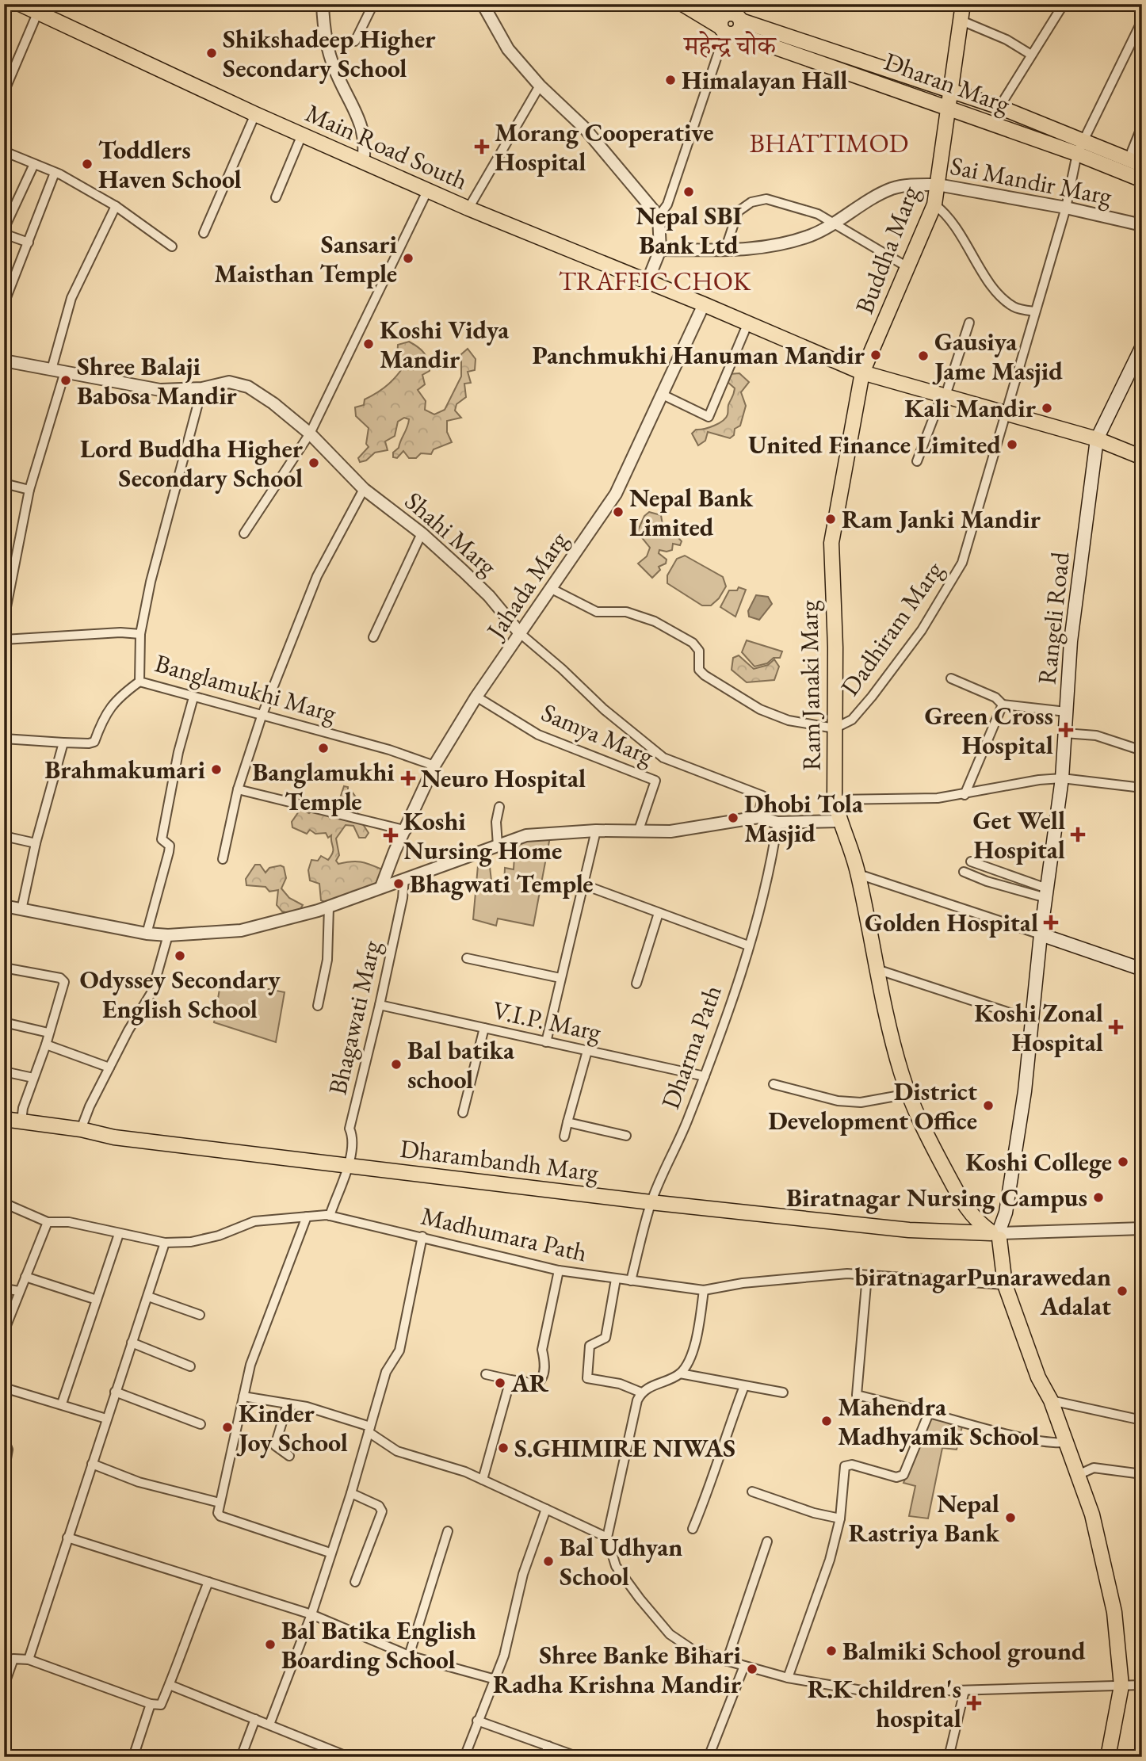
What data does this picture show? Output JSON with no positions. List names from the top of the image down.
{
  "streets": {
    "main road": [
      "Dharan Marg",
      "Main Road South",
      "Buddha Marg",
      "Rangeli Road",
      "Ram Janaki Marg",
      "Dharambandh Marg"
    ],
    "street": [
      "Sai Mandir Marg",
      "Shahi Marg",
      "Jahada Marg",
      "Dadhiram Marg",
      "Banglamukhi Marg",
      "Samya Marg",
      "Bhagawati Marg",
      "V.I.P. Marg",
      "Dharma Path",
      "Madhumara Path"
    ]
  },
  "crossings": [
    ["Dharan Marg", "Buddha Marg"],
    ["Dharan Marg", "Dadhiram Marg"],
    ["Main Road South", "Buddha Marg"],
    ["Main Road South", "Jahada Marg"],
    ["Main Road South", "Rangeli Road"],
    ["Main Road South", "Dadhiram Marg"],
    ["Main Road South", "Ram Janaki Marg"],
    ["Sai Mandir Marg", "Buddha Marg"],
    ["Sai Mandir Marg", "Dadhiram Marg"],
    ["Buddha Marg", "Ram Janaki Marg"],
    ["Shahi Marg", "Jahada Marg"],
    ["Shahi Marg", "Banglamukhi Marg"],
    ["Jahada Marg", "Banglamukhi Marg"],
    ["Jahada Marg", "Samya Marg"],
    ["Rangeli Road", "Ram Janaki Marg"],
    ["Rangeli Road", "Dharambandh Marg"],
    ["Dadhiram Marg", "Ram Janaki Marg"],
    ["Ram Janaki Marg", "Dharambandh Marg"],
    ["Bhagawati Marg", "V.I.P. Marg"],
    ["Bhagawati Marg", "Dharambandh Marg"],
    ["Bhagawati Marg", "Madhumara Path"],
    ["V.I.P. Marg", "Dharma Path"],
    ["Dharma Path", "Dharambandh Marg"],
    ["Dharma Path", "Madhumara Path"]
  ],
  "districts": ["महेन्द्र चोक", "BHATTIMOD", "TRAFFIC CHOK"],
  "places": {
    "other": [
      "Shikshadeep Higher Secondary School",
      "Himalayan Hall",
      "Toddlers Haven School",
      "Nepal SBI Bank Ltd",
      "Sansari Maisthan Temple",
      "Koshi Vidya Mandir",
      "Panchmukhi Hanuman Mandir",
      "Gausiya Jame Masjid",
      "Shree Balaji Babosa Mandir",
      "Kali Mandir",
      "United Finance Limited",
      "Lord Buddha Higher Secondary School",
      "Nepal Bank Limited",
      "Ram Janki Mandir",
      "Banglamukhi Temple",
      "Brahmakumari",
      "Dhobi Tola Masjid",
      "Bhagwati Temple",
      "Odyssey Secondary English School",
      "Bal batika school",
      "District Development Office",
      "Koshi College",
      "Biratnagar Nursing Campus",
      "biratnagarPunarawedan Adalat",
      "AR",
      "Mahendra Madhyamik School",
      "Kinder Joy School",
      "S.GHIMIRE NIWAS",
      "Nepal Rastriya Bank",
      "Bal Udhyan School",
      "Bal Batika English Boarding School",
      "Balmiki School ground",
      "Shree Banke Bihari Radha Krishna Mandir"
    ],
    "health": [
      "Morang Cooperative Hospital",
      "Green Cross Hospital",
      "Neuro Hospital",
      "Get Well Hospital",
      "Koshi Nursing Home",
      "Golden Hospital",
      "Koshi Zonal Hospital",
      "R.K children's hospital"
    ]
  }
}
